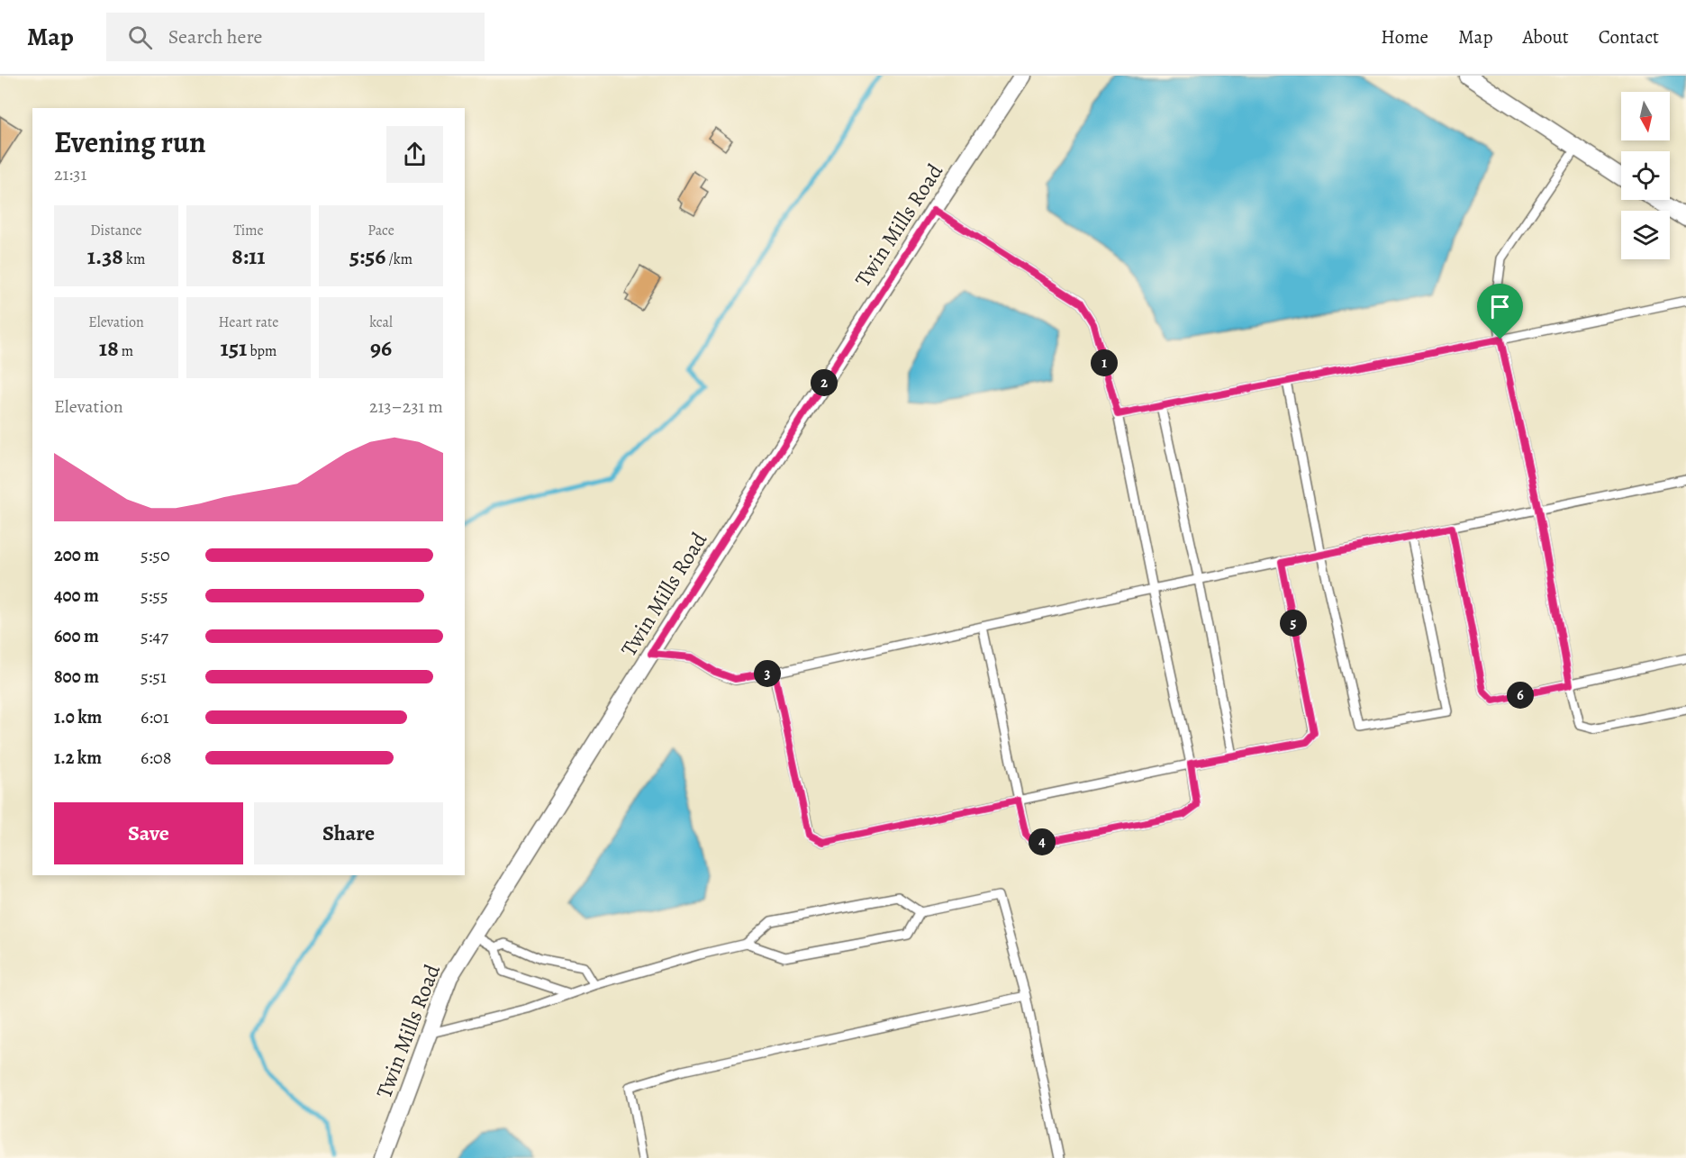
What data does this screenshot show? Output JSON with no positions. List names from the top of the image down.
{
  "streets": {
    "street": ["Twin Mills Road"]
  },
  "north": "bottom",
  "page": {
    "header": "Map",
    "search": "Search here",
    "nav": [
      "Home",
      "Map",
      "About",
      "Contact"
    ],
    "heading": ["Evening run", "21:31"],
    "stats": [
      ["Distance", "1.38 km"],
      ["Time", "8:11"],
      ["Pace", "5:56 /km"],
      ["Elevation", "18 m"],
      ["Heart rate", "151 bpm"],
      ["kcal", "96"]
    ],
    "pins": [
      "1",
      "2",
      "5",
      "3",
      "6",
      "4"
    ],
    "chart": ["Elevation", "213–231 m"],
    "list": [
      {
        "name": "200 m",
        "note": "5:50"
      },
      {
        "name": "400 m",
        "note": "5:55"
      },
      {
        "name": "600 m",
        "note": "5:47"
      },
      {
        "name": "800 m",
        "note": "5:51"
      },
      {
        "name": "1.0 km",
        "note": "6:01"
      },
      {
        "name": "1.2 km",
        "note": "6:08"
      }
    ],
    "buttons": ["Save", "Share"]
  }
}
